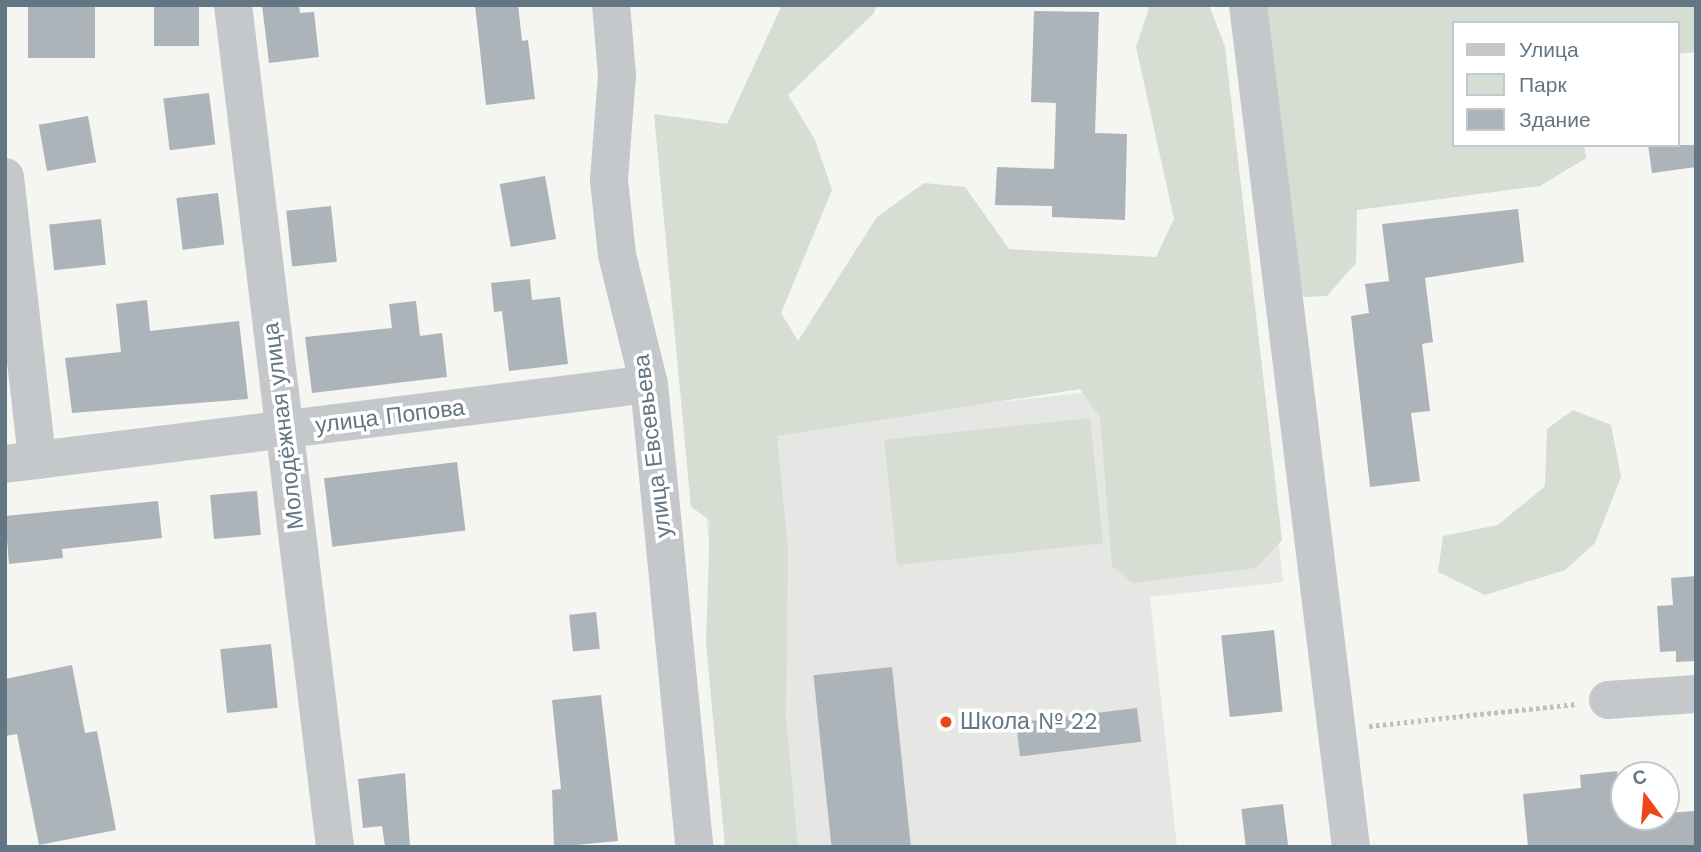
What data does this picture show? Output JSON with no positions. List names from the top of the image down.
{
  "streets": {
    "street": ["улица Попова", "Молодёжная улица", "улица Евсевьева"]
  },
  "crossings": [
    ["улица Попова", "Молодёжная улица"],
    ["улица Попова", "улица Евсевьева"]
  ],
  "places": ["Школа № 22"],
  "legend": ["Улица", "Парк", "Здание"],
  "north": "top"
}
